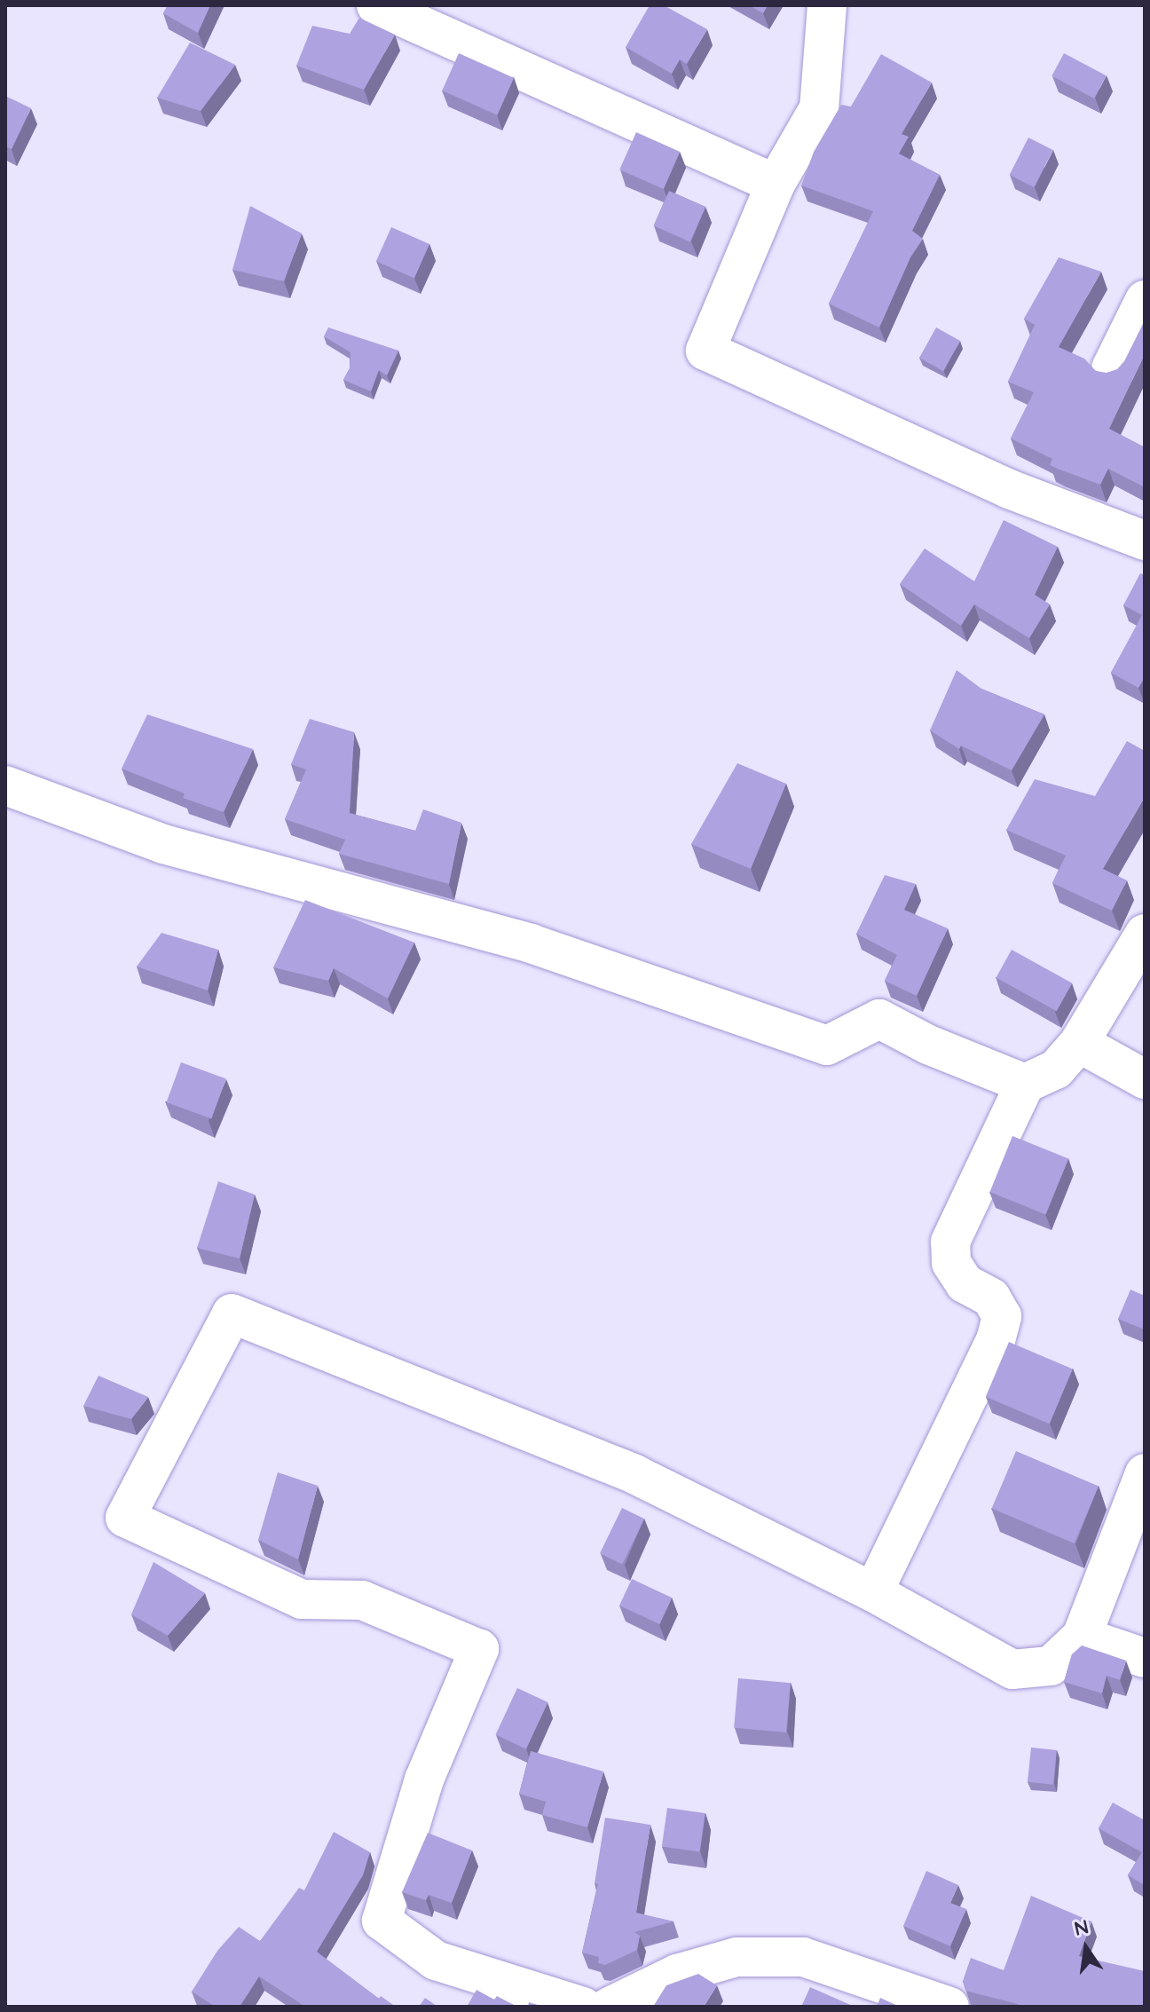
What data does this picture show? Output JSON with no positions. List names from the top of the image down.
{
  "north": "top"
}
